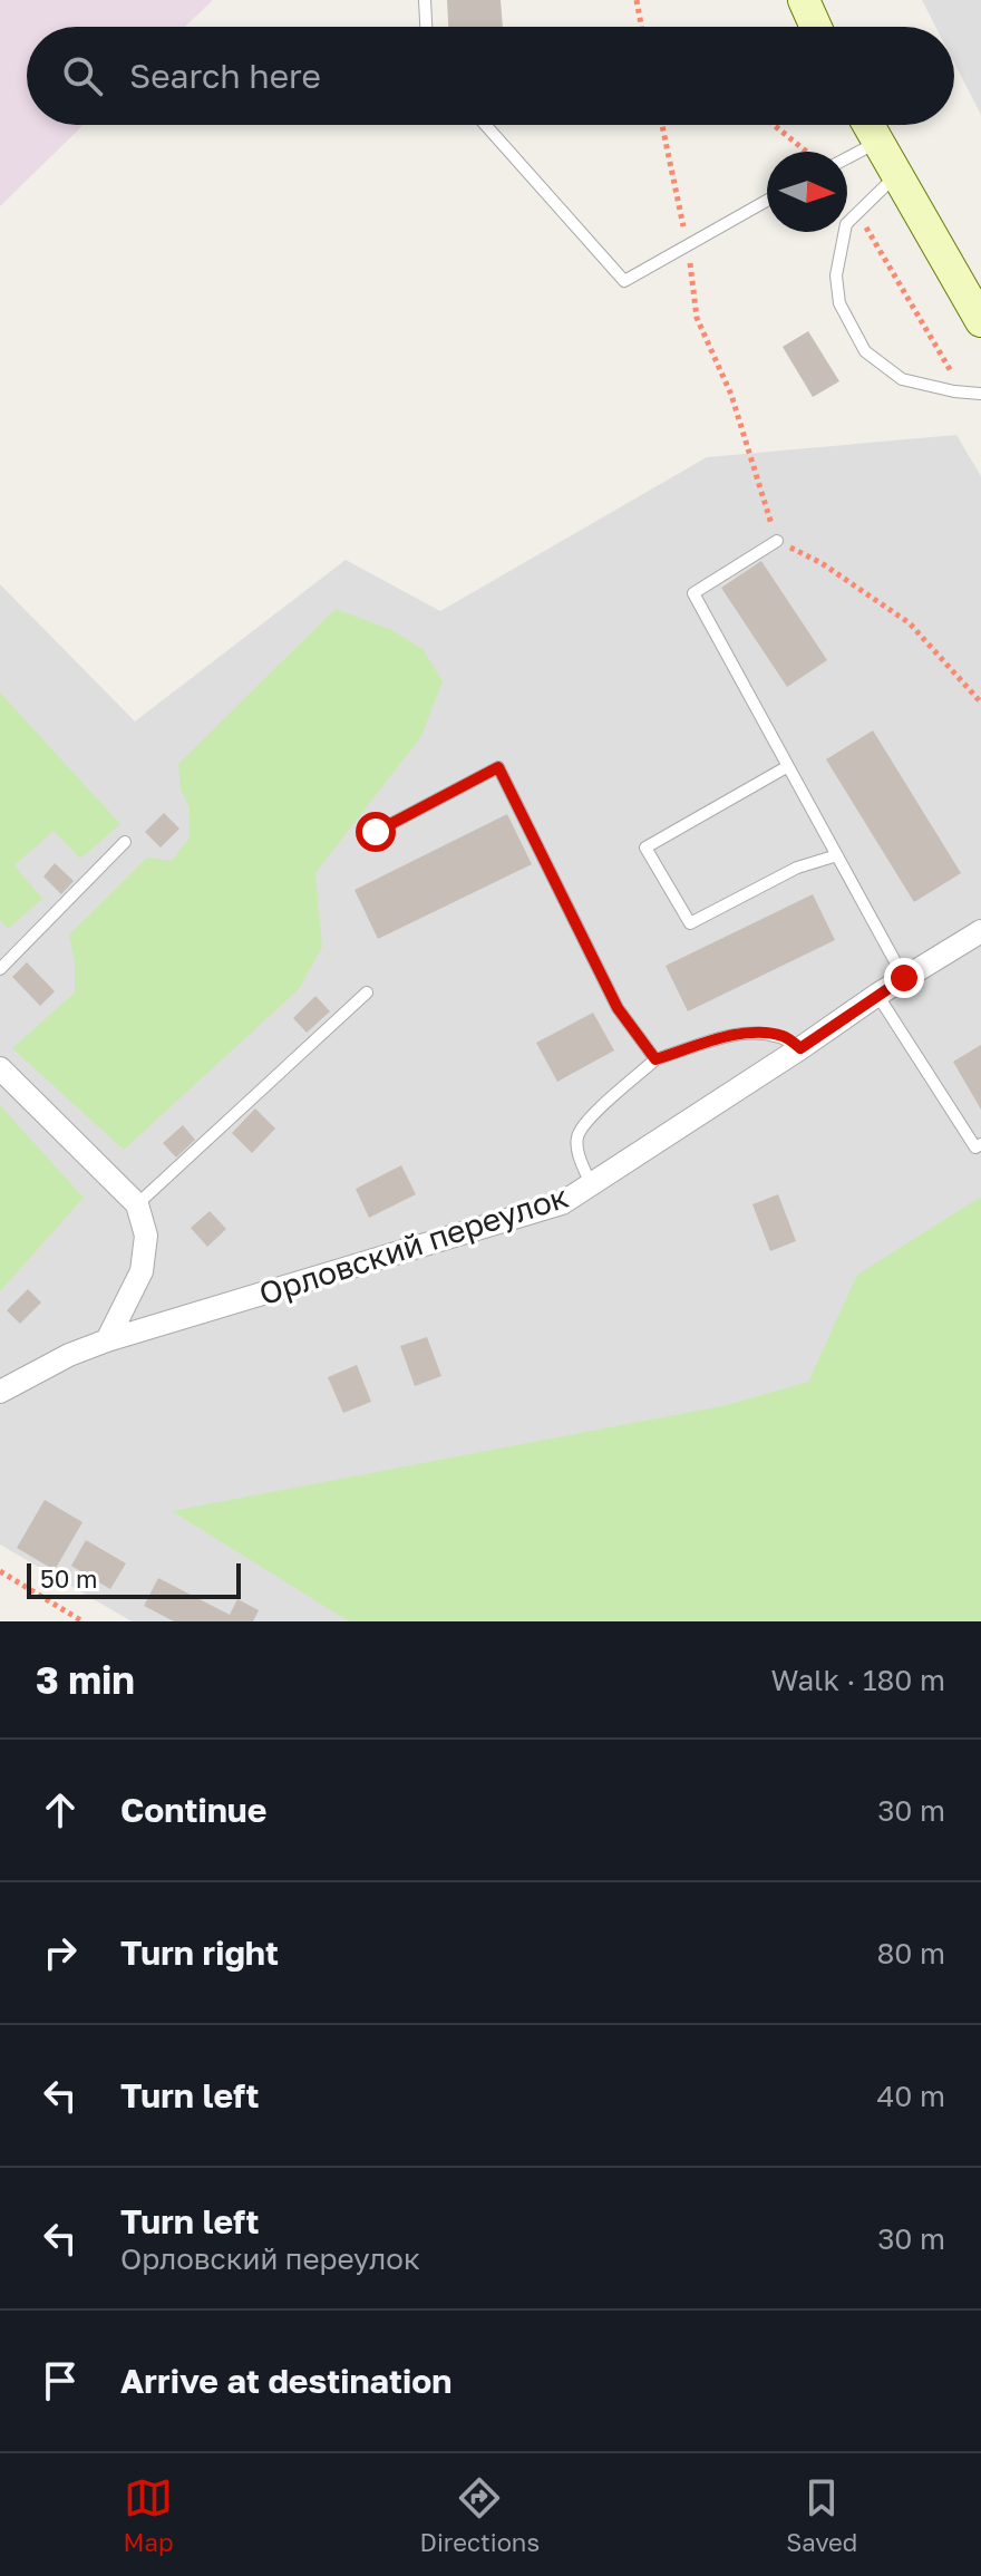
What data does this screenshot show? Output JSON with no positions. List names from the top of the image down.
{
  "streets": {
    "street": ["Орловский переулок"]
  },
  "scale_bar": "50 m",
  "north": "right",
  "page": {
    "search": "Search here",
    "scale": "50 m",
    "heading": ["3 min", "Walk · 180 m"],
    "list": [
      ["Continue", "30 m"],
      ["Turn right", "80 m"],
      ["Turn left", "40 m"],
      ["Turn left", "Орловский переулок", "30 m"],
      "Arrive at destination"
    ],
    "nav": ["Map", "Directions", "Saved"]
  }
}
